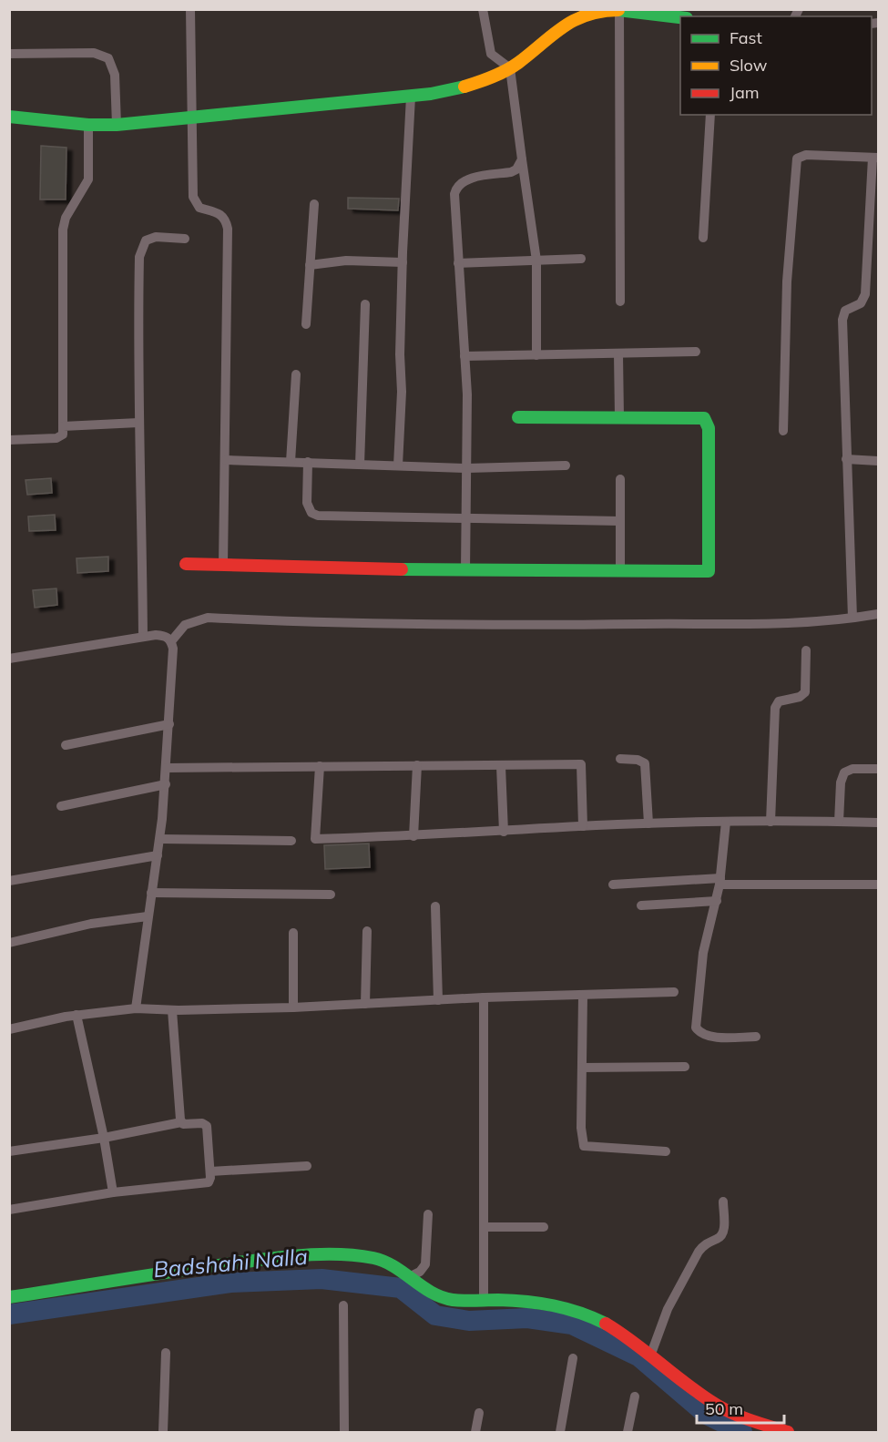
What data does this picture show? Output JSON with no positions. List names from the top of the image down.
{
  "water": ["Badshahi Nalla"],
  "legend": ["Fast", "Slow", "Jam"],
  "scale_bar": "50 m"
}
